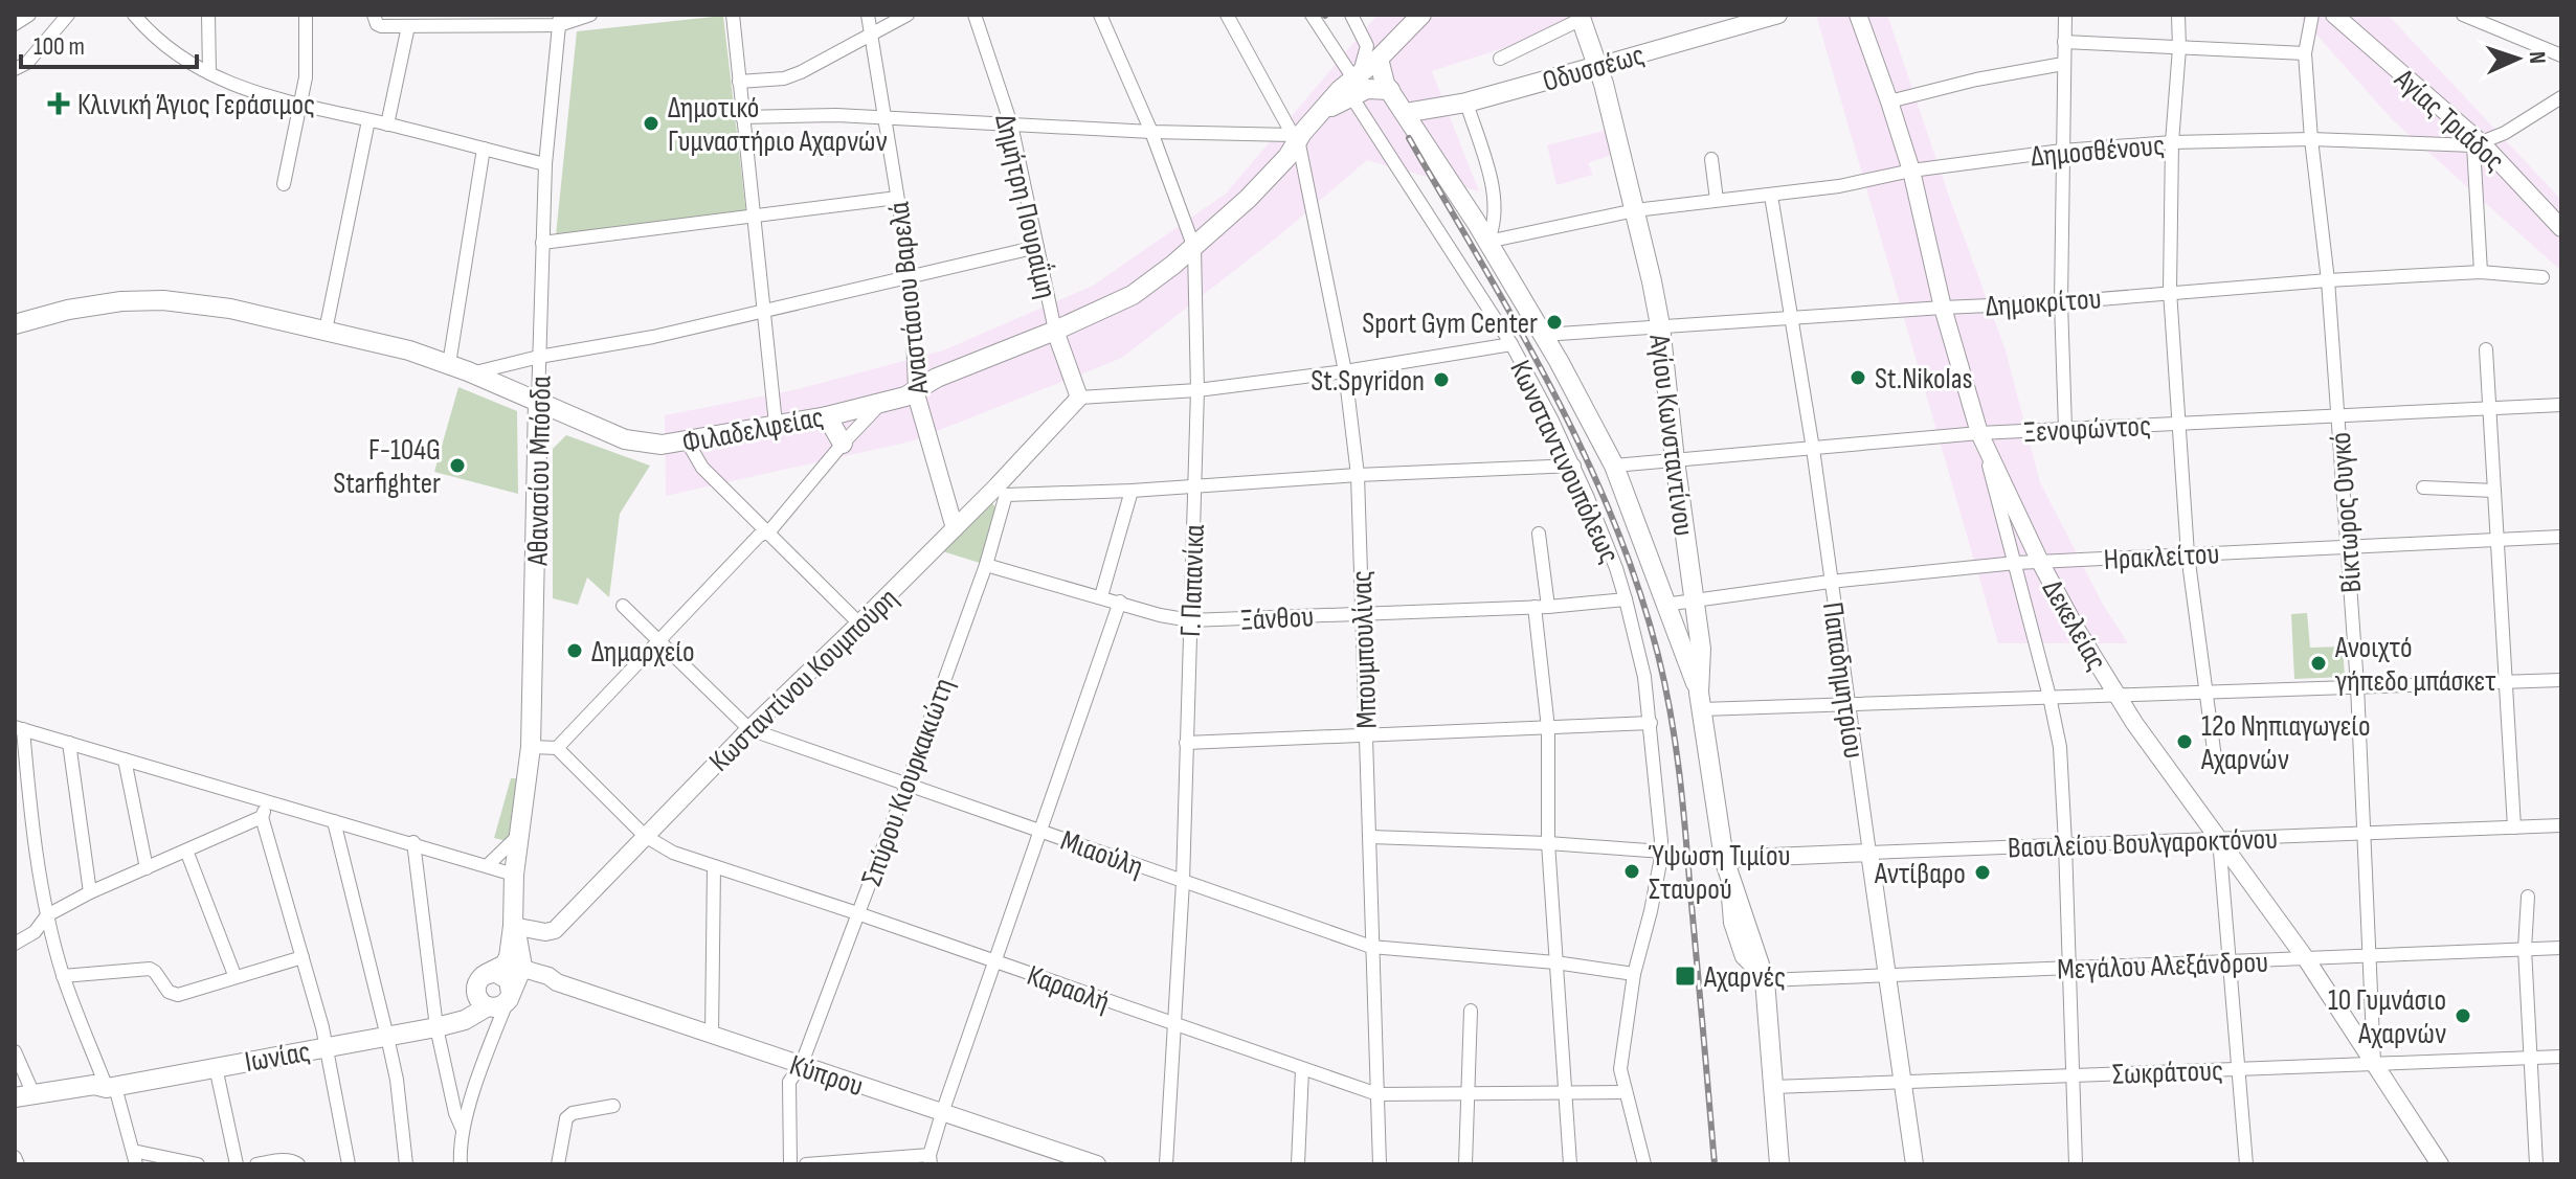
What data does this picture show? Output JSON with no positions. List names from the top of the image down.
{
  "streets": {
    "main road": [
      "Οδυσσέως",
      "Φιλαδελφείας",
      "Αγίου Κωνσταντίνου",
      "Κωνσταντινουπόλεως",
      "Αθανασίου Μπόσδα",
      "Ιωνίας",
      "Κύπρου"
    ],
    "street": [
      "Αγίας Τριάδος",
      "Δημοσθένους",
      "Δημήτρη Πουραΐμη",
      "Αναστάσιου Βαρελά",
      "Δημοκρίτου",
      "Ξενοφώντος",
      "Βίκτωρος Ουγκό",
      "Ηρακλείτου",
      "Γ. Παπανίκα",
      "Ξάνθου",
      "Δεκελείας",
      "Μπουμπουλίνας",
      "Κωσταντίνου Κουμπούρη",
      "Παπαδημητρίου",
      "Σπύρου Κιουρκακιώτη",
      "Βασιλείου Βουλγαροκτόνου",
      "Μιαούλη",
      "Μεγάλου Αλεξάνδρου",
      "Καραολή",
      "Σωκράτους"
    ]
  },
  "crossings": [
    ["Οδυσσέως", "Αγίου Κωνσταντίνου"],
    ["Οδυσσέως", "Κωνσταντινουπόλεως"],
    ["Αγίας Τριάδος", "Δημοσθένους"],
    ["Δημοσθένους", "Αγίου Κωνσταντίνου"],
    ["Δημοσθένους", "Κωνσταντινουπόλεως"],
    ["Δημοσθένους", "Βίκτωρος Ουγκό"],
    ["Δημοσθένους", "Δεκελείας"],
    ["Δημοσθένους", "Παπαδημητρίου"],
    ["Δημήτρη Πουραΐμη", "Φιλαδελφείας"],
    ["Δημήτρη Πουραΐμη", "Κωσταντίνου Κουμπούρη"],
    ["Αναστάσιου Βαρελά", "Φιλαδελφείας"],
    ["Αναστάσιου Βαρελά", "Κωσταντίνου Κουμπούρη"],
    ["Δημοκρίτου", "Αγίου Κωνσταντίνου"],
    ["Δημοκρίτου", "Κωνσταντινουπόλεως"],
    ["Δημοκρίτου", "Βίκτωρος Ουγκό"],
    ["Δημοκρίτου", "Δεκελείας"],
    ["Δημοκρίτου", "Παπαδημητρίου"],
    ["Ξενοφώντος", "Αγίου Κωνσταντίνου"],
    ["Ξενοφώντος", "Κωνσταντινουπόλεως"],
    ["Ξενοφώντος", "Βίκτωρος Ουγκό"],
    ["Ξενοφώντος", "Δεκελείας"],
    ["Ξενοφώντος", "Παπαδημητρίου"],
    ["Φιλαδελφείας", "Κωνσταντινουπόλεως"],
    ["Φιλαδελφείας", "Αθανασίου Μπόσδα"],
    ["Φιλαδελφείας", "Γ. Παπανίκα"],
    ["Φιλαδελφείας", "Μπουμπουλίνας"],
    ["Αγίου Κωνσταντίνου", "Κωνσταντινουπόλεως"],
    ["Αγίου Κωνσταντίνου", "Ηρακλείτου"],
    ["Αγίου Κωνσταντίνου", "Βασιλείου Βουλγαροκτόνου"],
    ["Αγίου Κωνσταντίνου", "Μεγάλου Αλεξάνδρου"],
    ["Αγίου Κωνσταντίνου", "Σωκράτους"],
    ["Κωνσταντινουπόλεως", "Ηρακλείτου"],
    ["Κωνσταντινουπόλεως", "Ξάνθου"],
    ["Κωνσταντινουπόλεως", "Μιαούλη"],
    ["Κωνσταντινουπόλεως", "Καραολή"],
    ["Αθανασίου Μπόσδα", "Κωσταντίνου Κουμπούρη"],
    ["Αθανασίου Μπόσδα", "Ιωνίας"],
    ["Αθανασίου Μπόσδα", "Κύπρου"],
    ["Βίκτωρος Ουγκό", "Ηρακλείτου"],
    ["Βίκτωρος Ουγκό", "Δεκελείας"],
    ["Βίκτωρος Ουγκό", "Βασιλείου Βουλγαροκτόνου"],
    ["Βίκτωρος Ουγκό", "Μεγάλου Αλεξάνδρου"],
    ["Βίκτωρος Ουγκό", "Σωκράτους"],
    ["Ηρακλείτου", "Δεκελείας"],
    ["Ηρακλείτου", "Παπαδημητρίου"],
    ["Γ. Παπανίκα", "Ξάνθου"],
    ["Γ. Παπανίκα", "Μιαούλη"],
    ["Γ. Παπανίκα", "Καραολή"],
    ["Ξάνθου", "Μπουμπουλίνας"],
    ["Ξάνθου", "Σπύρου Κιουρκακιώτη"],
    ["Δεκελείας", "Βασιλείου Βουλγαροκτόνου"],
    ["Δεκελείας", "Μεγάλου Αλεξάνδρου"],
    ["Δεκελείας", "Σωκράτους"],
    ["Μπουμπουλίνας", "Μιαούλη"],
    ["Μπουμπουλίνας", "Καραολή"],
    ["Κωσταντίνου Κουμπούρη", "Σπύρου Κιουρκακιώτη"],
    ["Κωσταντίνου Κουμπούρη", "Μιαούλη"],
    ["Κωσταντίνου Κουμπούρη", "Καραολή"],
    ["Παπαδημητρίου", "Βασιλείου Βουλγαροκτόνου"],
    ["Παπαδημητρίου", "Μεγάλου Αλεξάνδρου"],
    ["Παπαδημητρίου", "Σωκράτους"],
    ["Σπύρου Κιουρκακιώτη", "Μιαούλη"],
    ["Σπύρου Κιουρκακιώτη", "Καραολή"],
    ["Σπύρου Κιουρκακιώτη", "Κύπρου"],
    ["Ιωνίας", "Κύπρου"]
  ],
  "places": {
    "health": ["Κλινική Άγιος Γεράσιμος"],
    "other": [
      "Δημοτικό Γυμναστήριο Αχαρνών",
      "Sport Gym Center",
      "St.Nikolas",
      "St.Spyridon",
      "F-104G Starfighter",
      "Δημαρχείο",
      "Ανοιχτό γήπεδο μπάσκετ",
      "12ο Νηπιαγωγείο Αχαρνών",
      "Ύψωση Τιμίου Σταυρού",
      "Αντίβαρο",
      "10 Γυμνάσιο Αχαρνών"
    ],
    "transit": ["Αχαρνές"]
  },
  "scale_bar": "100 m",
  "north": "right"
}
